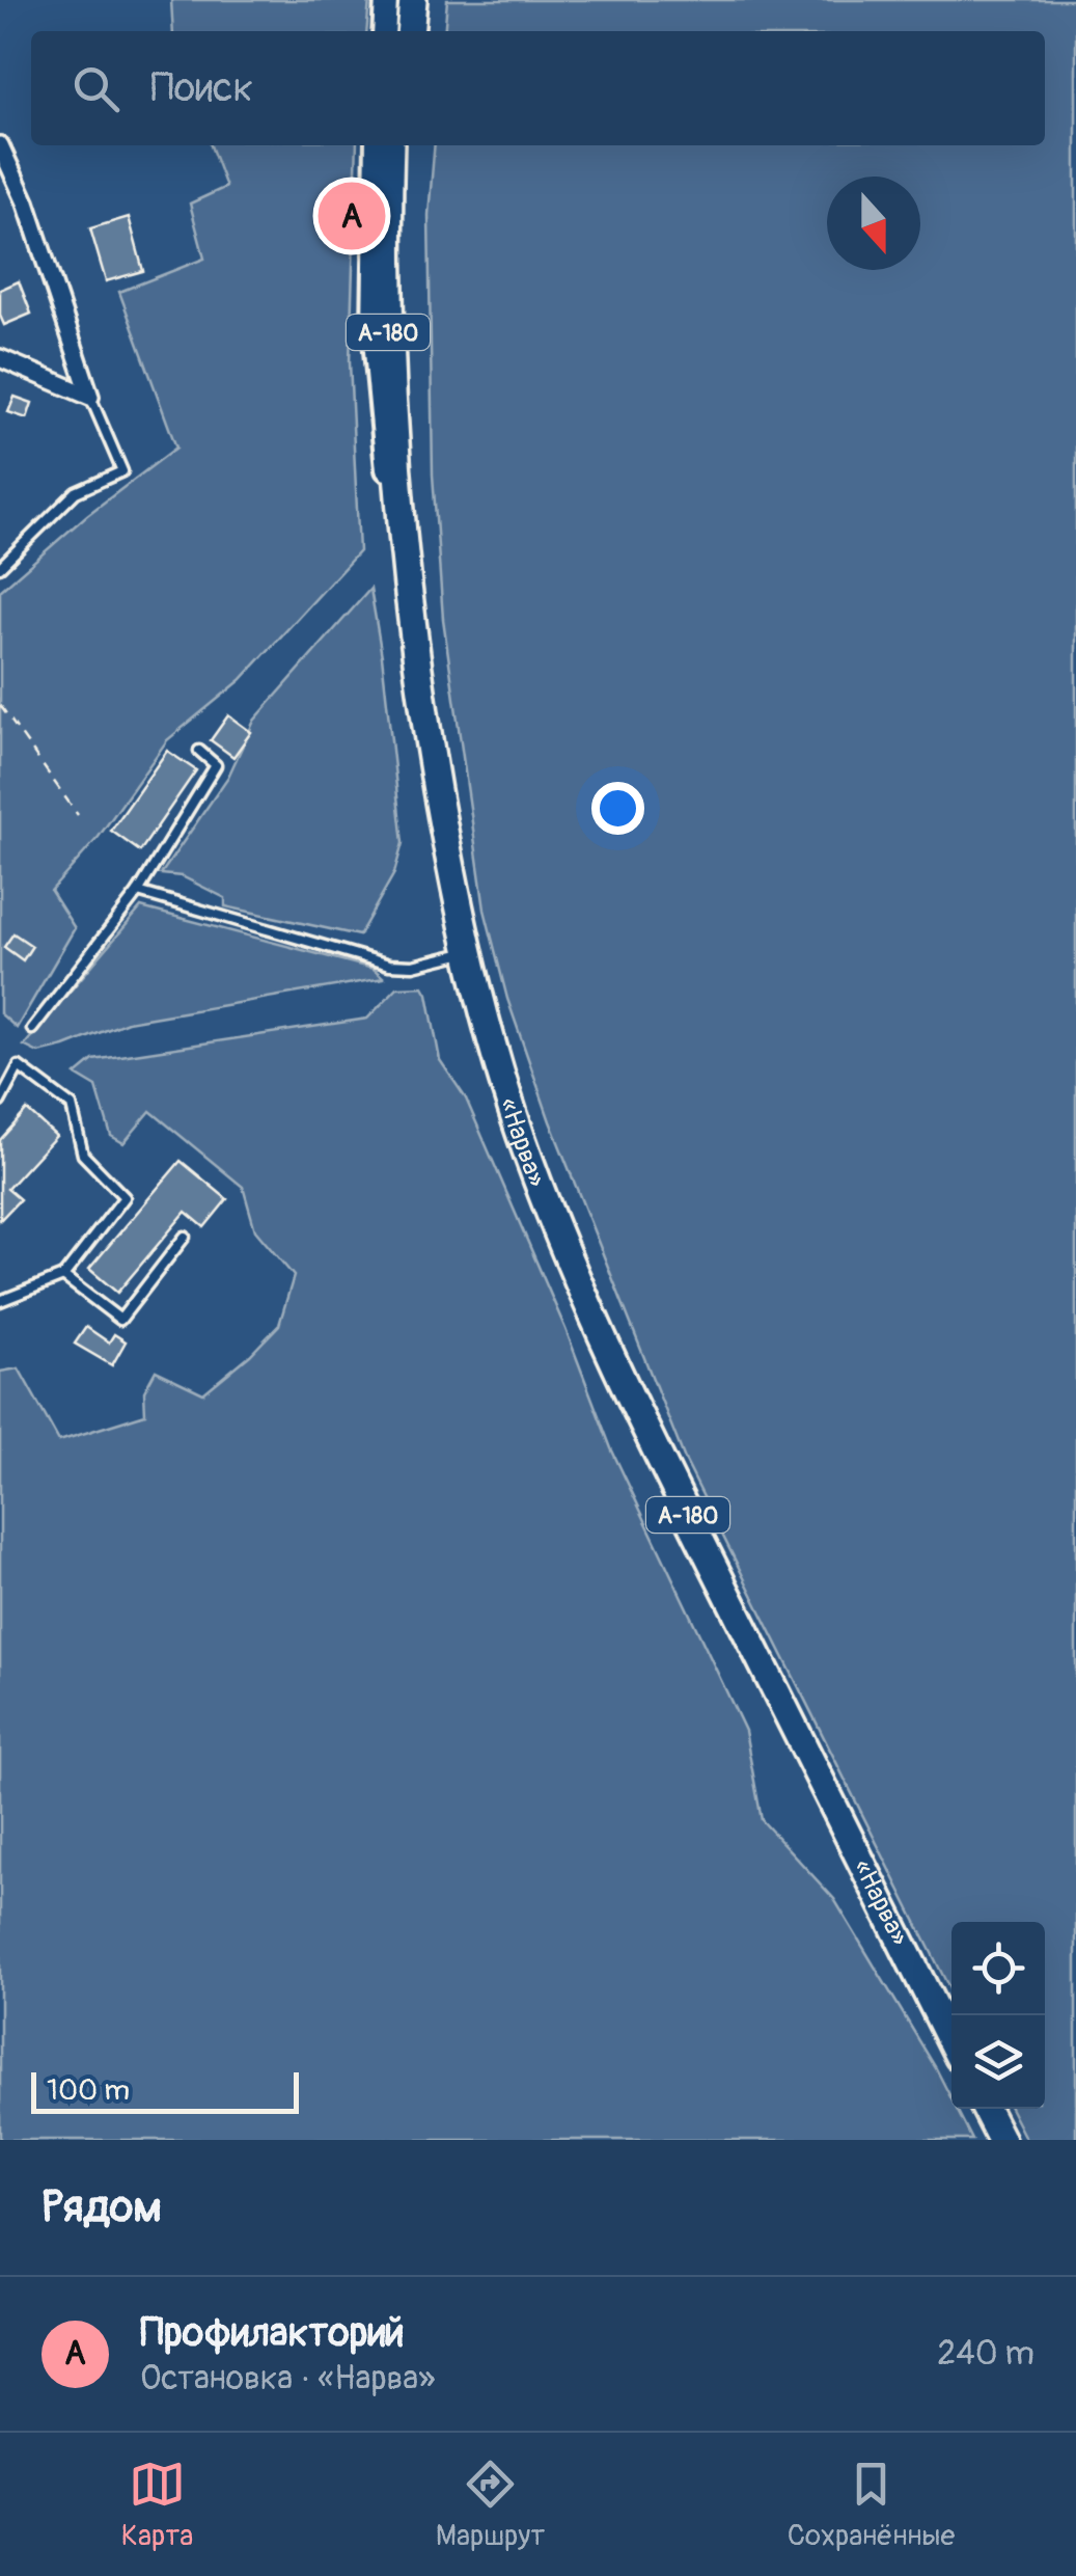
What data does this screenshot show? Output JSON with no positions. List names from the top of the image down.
{
  "streets": {
    "highway": ["А-180", "«Нарва»"]
  },
  "scale_bar": "100 m",
  "north": "bottom",
  "page": {
    "search": "Поиск",
    "pins": "A",
    "scale": "100 m",
    "heading": "Рядом",
    "list": [
      {
        "mark": "A",
        "name": "Профилакторий",
        "note": "Остановка · «Нарва»",
        "value": "240 m"
      }
    ],
    "nav": ["Карта", "Маршрут", "Сохранённые"]
  }
}
